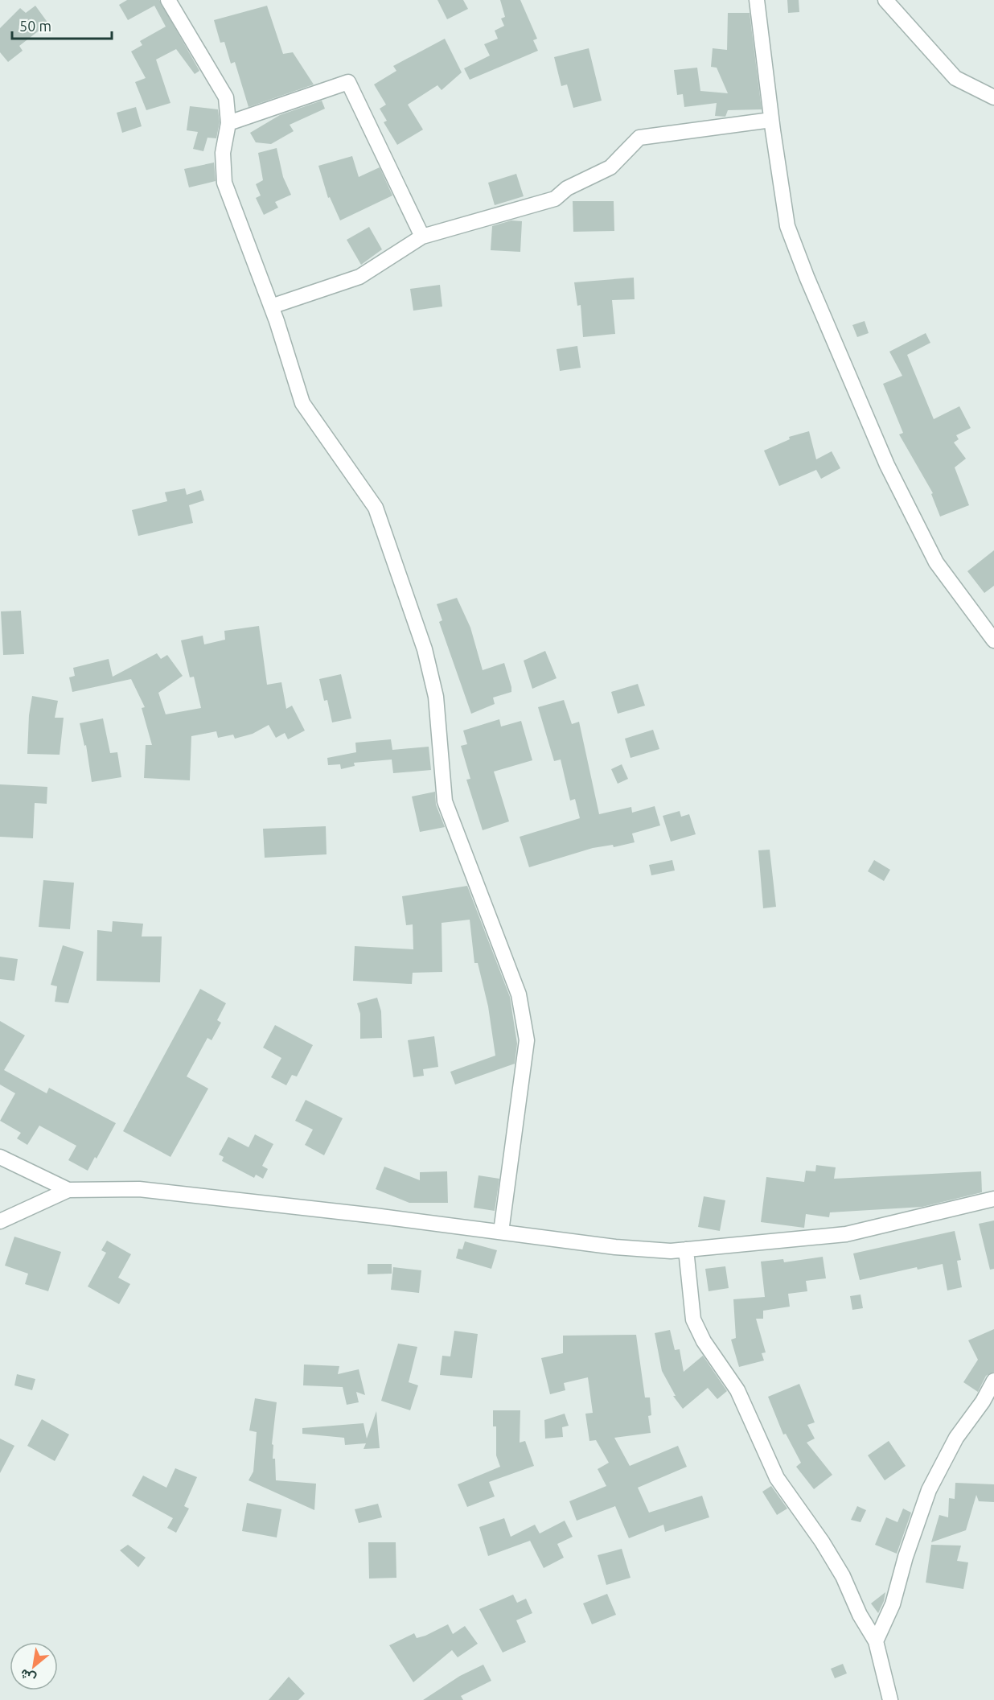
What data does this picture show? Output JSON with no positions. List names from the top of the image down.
{
  "scale_bar": "50 m",
  "north": "bottom left"
}
